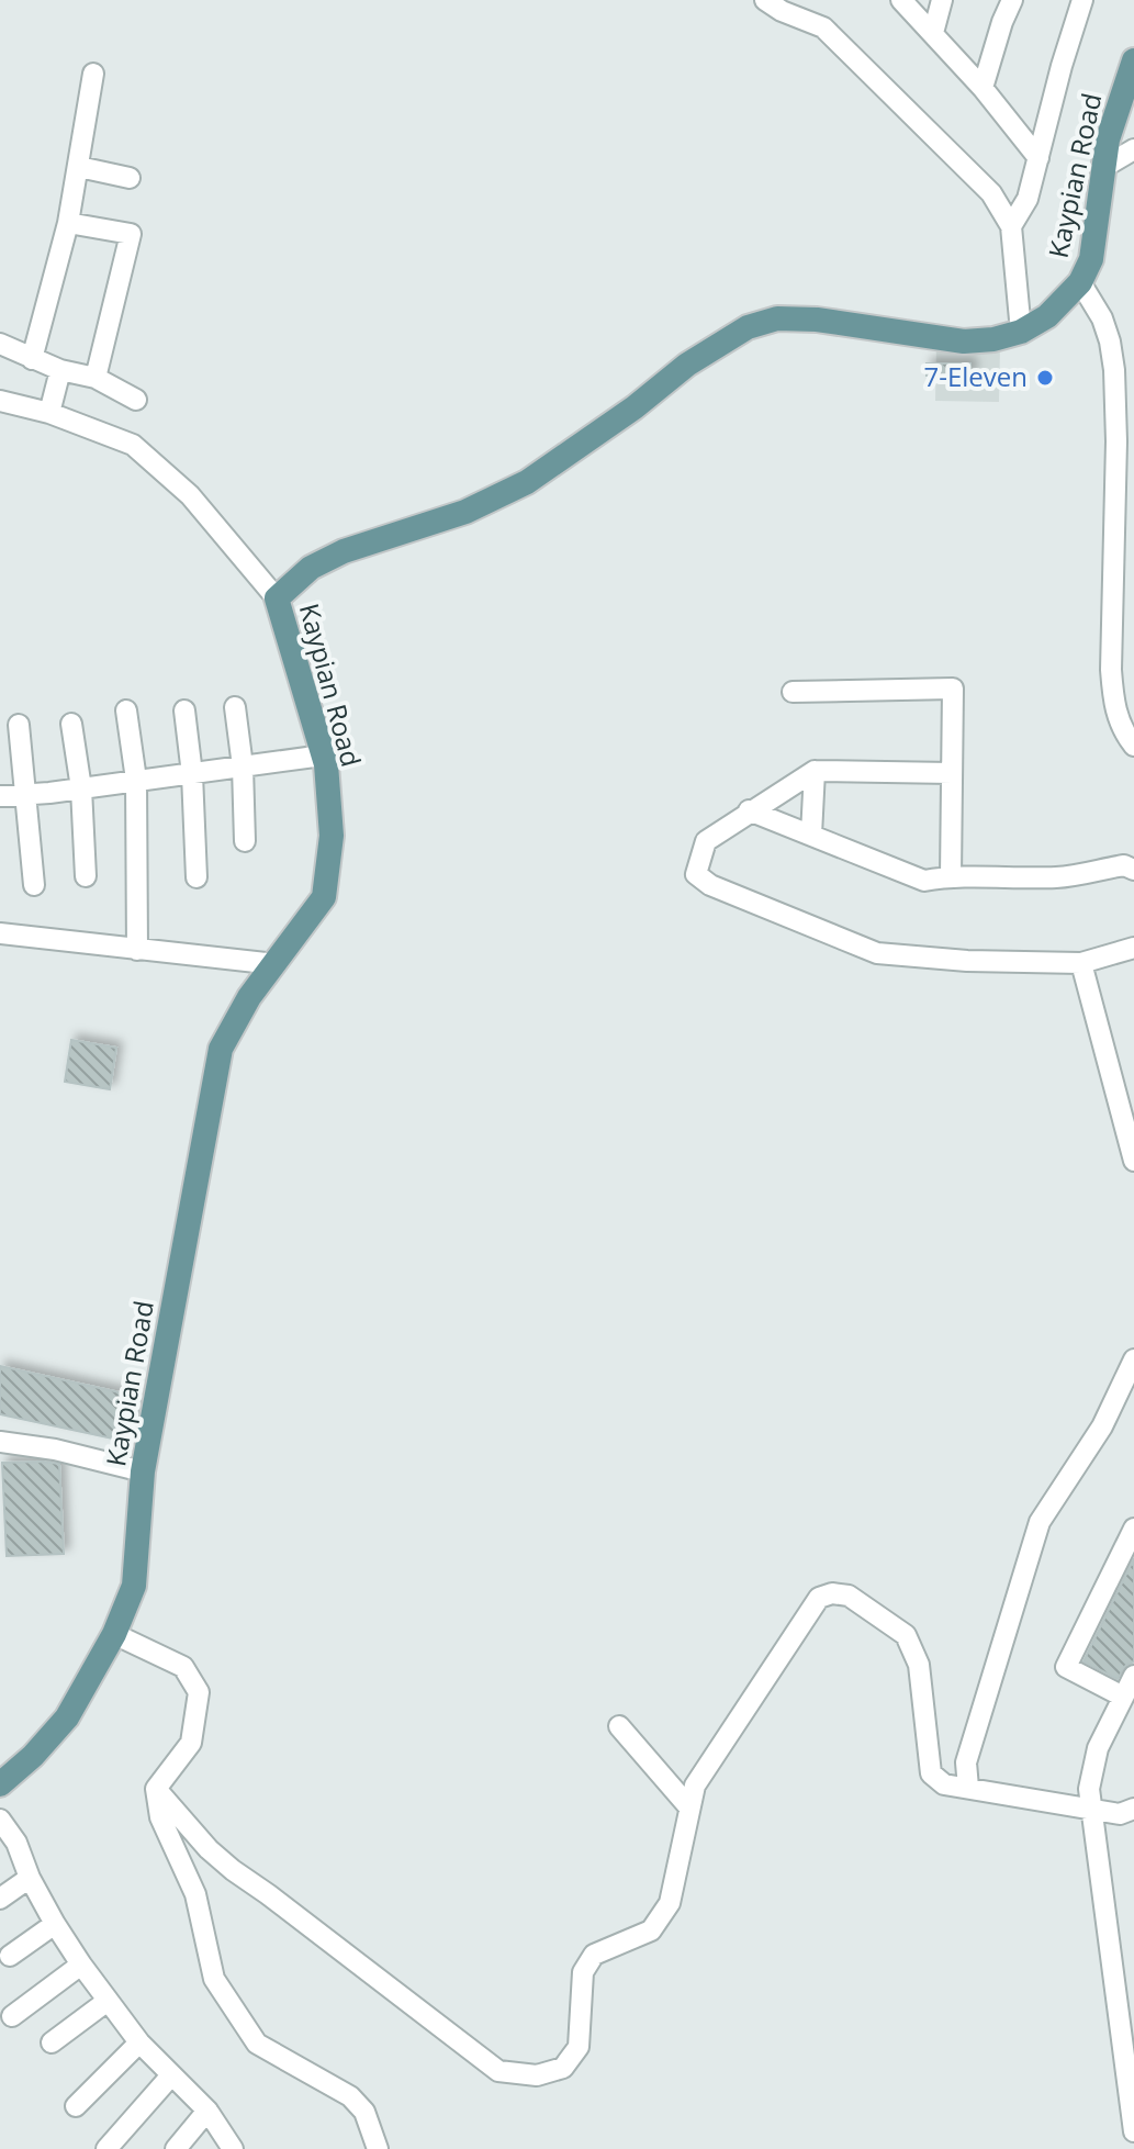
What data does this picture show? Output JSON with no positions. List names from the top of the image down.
{
  "streets": {
    "main road": ["Kaypian Road"]
  },
  "places": ["7-Eleven"]
}
